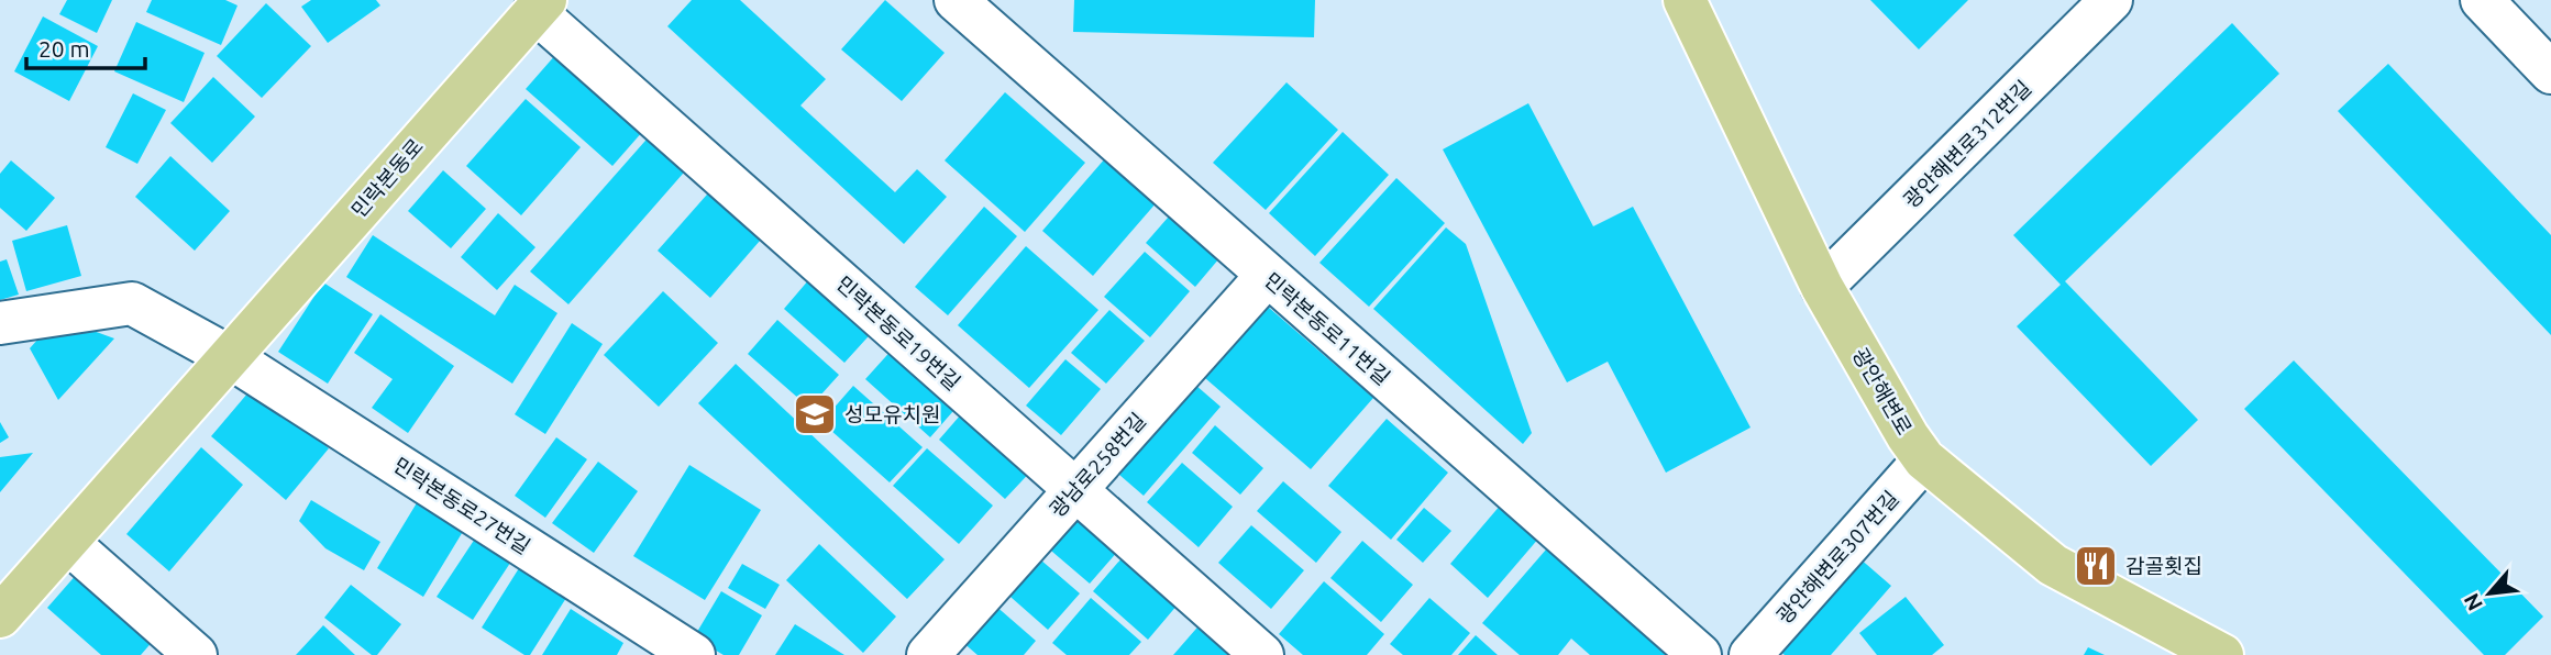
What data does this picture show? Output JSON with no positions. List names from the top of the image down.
{
  "streets": {
    "main road": ["민락본동로", "광안해변로"],
    "street": [
      "광안해변로312번길",
      "민락본동로11번길",
      "민락본동로19번길",
      "광남로258번길",
      "민락본동로27번길",
      "광안해변로307번길"
    ]
  },
  "crossings": [
    ["광안해변로312번길", "광안해변로"],
    ["민락본동로", "민락본동로19번길"],
    ["민락본동로", "민락본동로27번길"],
    ["민락본동로11번길", "광남로258번길"],
    ["민락본동로19번길", "광남로258번길"],
    ["광안해변로", "광안해변로307번길"]
  ],
  "places": {
    "school or university": ["성모유치원"],
    "restaurant": ["감골횟집"]
  },
  "scale_bar": "20 m",
  "north": "bottom left"
}
